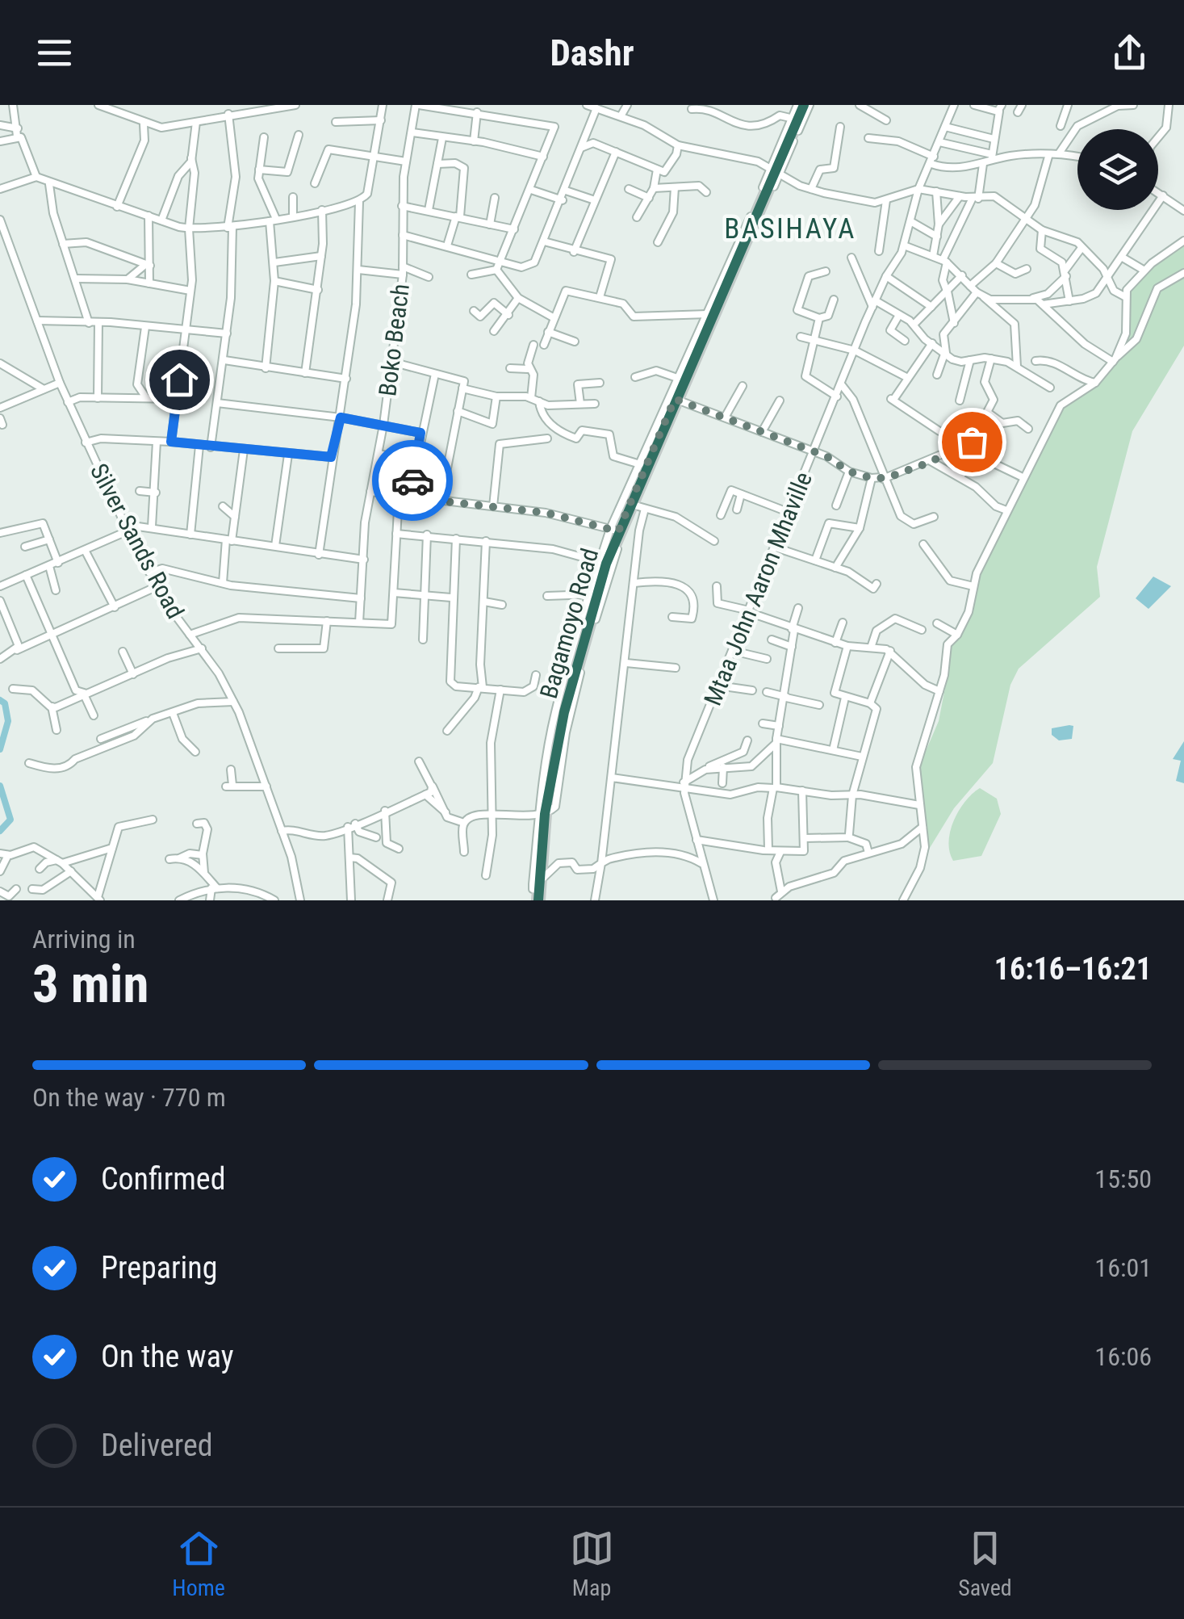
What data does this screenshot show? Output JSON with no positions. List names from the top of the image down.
{
  "streets": {
    "highway": ["Bagamoyo Road"],
    "street": ["Boko Beach", "Silver Sands Road", "Mtaa John Aaron Mhaville"]
  },
  "districts": ["BASIHAYA"],
  "page": {
    "header": "Dashr",
    "heading": ["3 min", "Arriving in", "16:16–16:21"],
    "bar": "On the way · 770 m",
    "list": [
      ["Confirmed", "15:50"],
      ["Preparing", "16:01"],
      ["On the way", "16:06"],
      "Delivered"
    ],
    "tabs": ["Home", "Map", "Saved"]
  }
}
